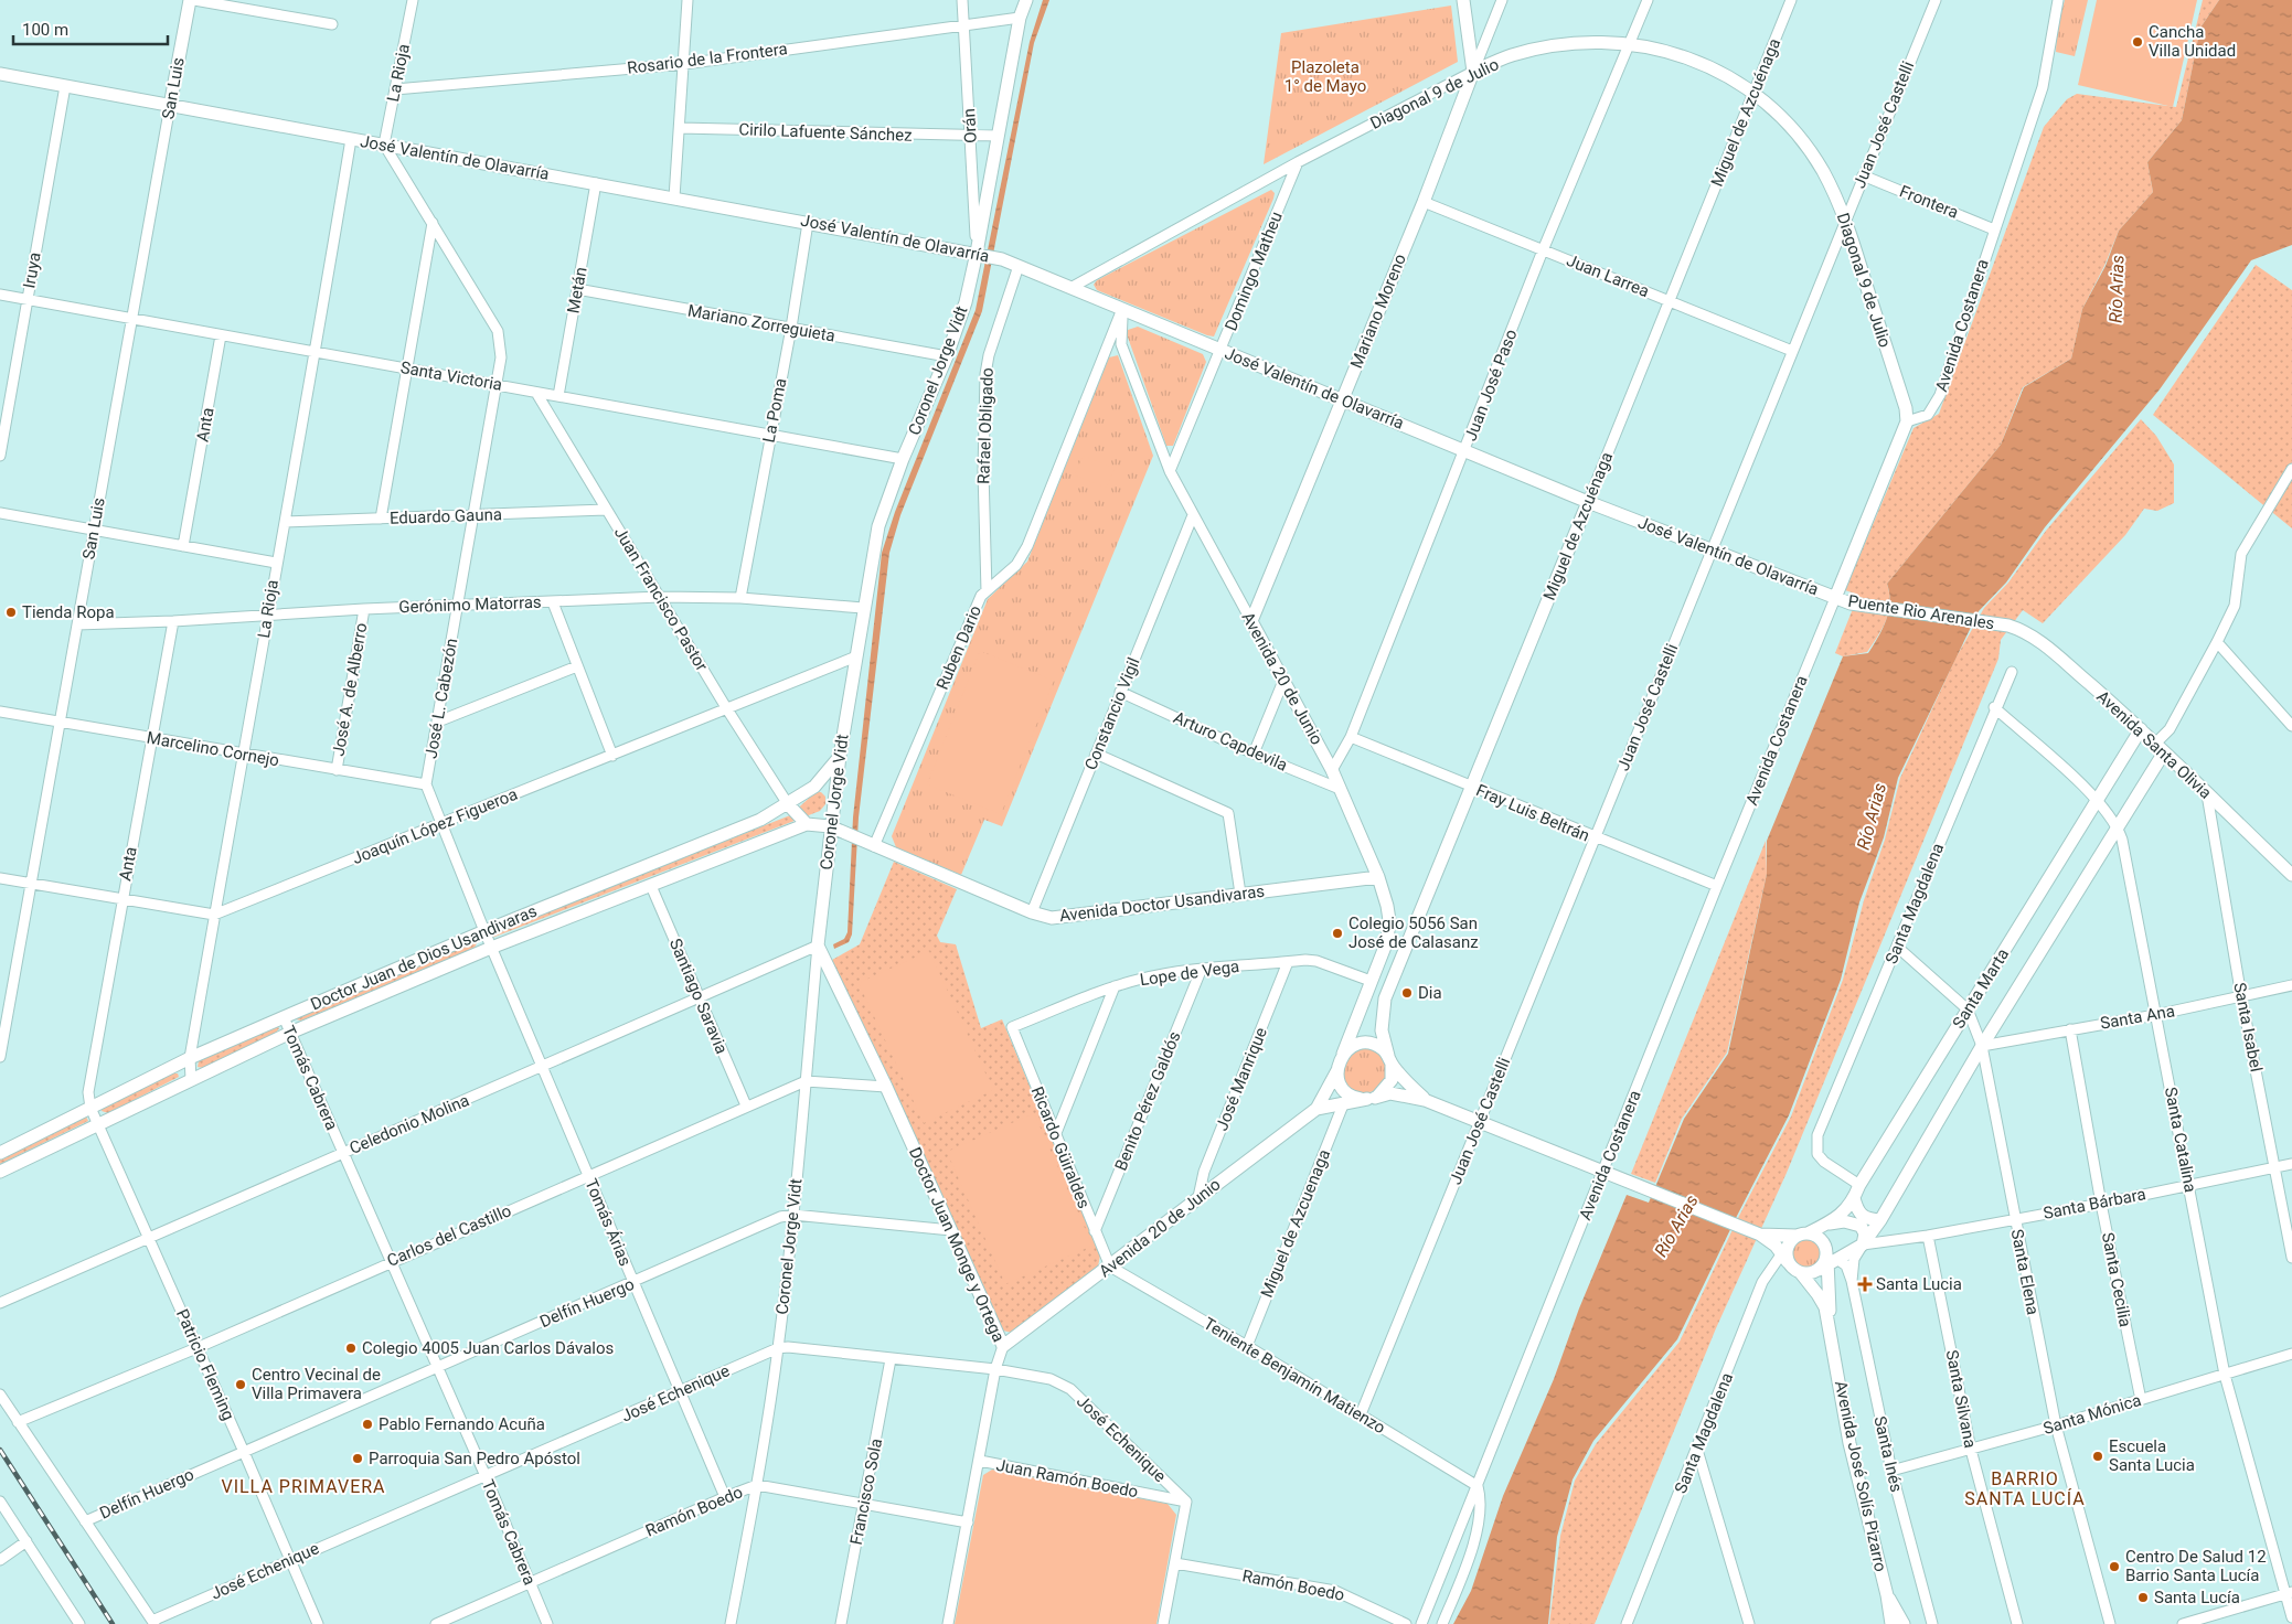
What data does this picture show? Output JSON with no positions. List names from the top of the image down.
{
  "streets": {
    "main road": [
      "San Luis",
      "Diagonal 9 de Julio",
      "Miguel de Azcuénaga",
      "José Valentín de Olavarría",
      "Mariano Moreno",
      "Avenida Costanera",
      "Coronel Jorge Vidt",
      "Puente Rio Arenales",
      "Avenida 20 de Junio",
      "Avenida Santa Olivia",
      "Avenida Doctor Usandivaras",
      "Doctor Juan de Dios Usandivaras",
      "Santa Marta",
      "Doctor Juan Monge y Ortega",
      "Avenida José Solís Pizarro"
    ],
    "street": [
      "Rosario de la Frontera",
      "La Rioja",
      "Juan José Castelli",
      "Orán",
      "Cirilo Lafuente Sánchez",
      "Frontera",
      "Iruya",
      "Domingo Matheu",
      "Juan Larrea",
      "Metán",
      "Mariano Zorreguieta",
      "Santa Victoria",
      "Juan José Paso",
      "La Poma",
      "Anta",
      "Rafael Obligado",
      "Eduardo Gauna",
      "Juan Francisco Pastor",
      "Gerónimo Matorras",
      "Ruben Dario",
      "José A. de Alberro",
      "José L. Cabezón",
      "Constancio Vigil",
      "Arturo Capdevila",
      "Marcelino Cornejo",
      "Fray Luis Beltrán",
      "Joaquín López Figueroa",
      "Santa Magdalena",
      "Lope de Vega",
      "Santiago Saravia",
      "Santa Ana",
      "Santa Isabel",
      "Tomás Cabrera",
      "José Manrique",
      "Benito Pérez Galdós",
      "Celedonio Molina",
      "Santa Catalina",
      "Ricardo Güiraldes",
      "Santa Bárbara",
      "Tomás Árias",
      "Miguel de Azcuenaga",
      "Carlos del Castillo",
      "Santa Elena",
      "Santa Cecilia",
      "Delfín Huergo",
      "Patricio Fleming",
      "Teniente Benjamín Matienzo",
      "José Echenique",
      "Santa Silvana",
      "Santa Mónica",
      "Santa Inés",
      "Juan Ramón Boedo",
      "Francisco Sola",
      "Ramón Boedo"
    ]
  },
  "crossings": [
    ["Rosario de la Frontera", "La Rioja"],
    ["Rosario de la Frontera", "Orán"],
    ["Rosario de la Frontera", "Coronel Jorge Vidt"],
    ["La Rioja", "José Valentín de Olavarría"],
    ["La Rioja", "Santa Victoria"],
    ["La Rioja", "Eduardo Gauna"],
    ["La Rioja", "Gerónimo Matorras"],
    ["La Rioja", "Marcelino Cornejo"],
    ["La Rioja", "Joaquín López Figueroa"],
    ["La Rioja", "Doctor Juan de Dios Usandivaras"],
    ["San Luis", "José Valentín de Olavarría"],
    ["San Luis", "Santa Victoria"],
    ["San Luis", "Gerónimo Matorras"],
    ["San Luis", "Marcelino Cornejo"],
    ["Diagonal 9 de Julio", "Miguel de Azcuénaga"],
    ["Diagonal 9 de Julio", "Juan José Castelli"],
    ["Diagonal 9 de Julio", "José Valentín de Olavarría"],
    ["Diagonal 9 de Julio", "Domingo Matheu"],
    ["Diagonal 9 de Julio", "Mariano Moreno"],
    ["Diagonal 9 de Julio", "Avenida Costanera"],
    ["Diagonal 9 de Julio", "Juan José Paso"],
    ["Miguel de Azcuénaga", "José Valentín de Olavarría"],
    ["Miguel de Azcuénaga", "Juan Larrea"],
    ["Miguel de Azcuénaga", "Avenida 20 de Junio"],
    ["Miguel de Azcuénaga", "Fray Luis Beltrán"],
    ["Juan José Castelli", "José Valentín de Olavarría"],
    ["Juan José Castelli", "Frontera"],
    ["Juan José Castelli", "Juan Larrea"],
    ["Juan José Castelli", "Fray Luis Beltrán"],
    ["Juan José Castelli", "Teniente Benjamín Matienzo"],
    ["Orán", "Cirilo Lafuente Sánchez"],
    ["Orán", "José Valentín de Olavarría"],
    ["Orán", "Coronel Jorge Vidt"],
    ["Cirilo Lafuente Sánchez", "Coronel Jorge Vidt"],
    ["José Valentín de Olavarría", "Iruya"],
    ["José Valentín de Olavarría", "Domingo Matheu"],
    ["José Valentín de Olavarría", "Metán"],
    ["José Valentín de Olavarría", "Mariano Moreno"],
    ["José Valentín de Olavarría", "Avenida Costanera"],
    ["José Valentín de Olavarría", "Coronel Jorge Vidt"],
    ["José Valentín de Olavarría", "Juan José Paso"],
    ["José Valentín de Olavarría", "La Poma"],
    ["José Valentín de Olavarría", "Rafael Obligado"],
    ["José Valentín de Olavarría", "Puente Rio Arenales"],
    ["José Valentín de Olavarría", "Ruben Dario"],
    ["José Valentín de Olavarría", "Avenida 20 de Junio"],
    ["Frontera", "Avenida Costanera"],
    ["Iruya", "Santa Victoria"],
    ["Domingo Matheu", "Avenida 20 de Junio"],
    ["Juan Larrea", "Mariano Moreno"],
    ["Juan Larrea", "Juan José Paso"],
    ["Metán", "Mariano Zorreguieta"],
    ["Metán", "Santa Victoria"],
    ["Mariano Moreno", "Avenida 20 de Junio"],
    ["Mariano Zorreguieta", "Coronel Jorge Vidt"],
    ["Mariano Zorreguieta", "La Poma"],
    ["Avenida Costanera", "Puente Rio Arenales"],
    ["Avenida Costanera", "Fray Luis Beltrán"],
    ["Avenida Costanera", "Teniente Benjamín Matienzo"],
    ["Coronel Jorge Vidt", "Santa Victoria"],
    ["Coronel Jorge Vidt", "Gerónimo Matorras"],
    ["Coronel Jorge Vidt", "Joaquín López Figueroa"],
    ["Coronel Jorge Vidt", "Avenida Doctor Usandivaras"],
    ["Coronel Jorge Vidt", "Doctor Juan de Dios Usandivaras"],
    ["Coronel Jorge Vidt", "Celedonio Molina"],
    ["Coronel Jorge Vidt", "Carlos del Castillo"],
    ["Coronel Jorge Vidt", "Doctor Juan Monge y Ortega"],
    ["Coronel Jorge Vidt", "Delfín Huergo"],
    ["Coronel Jorge Vidt", "José Echenique"],
    ["Coronel Jorge Vidt", "Ramón Boedo"],
    ["Santa Victoria", "La Poma"],
    ["Santa Victoria", "Anta"],
    ["Santa Victoria", "Juan Francisco Pastor"],
    ["Santa Victoria", "José L. Cabezón"],
    ["Juan José Paso", "Avenida 20 de Junio"],
    ["Juan José Paso", "Fray Luis Beltrán"],
    ["La Poma", "Gerónimo Matorras"],
    ["Anta", "Gerónimo Matorras"],
    ["Anta", "Marcelino Cornejo"],
    ["Anta", "Doctor Juan de Dios Usandivaras"],
    ["Anta", "Patricio Fleming"],
    ["Rafael Obligado", "Ruben Dario"],
    ["Eduardo Gauna", "Juan Francisco Pastor"],
    ["Eduardo Gauna", "José L. Cabezón"],
    ["Juan Francisco Pastor", "Gerónimo Matorras"],
    ["Juan Francisco Pastor", "Joaquín López Figueroa"],
    ["Juan Francisco Pastor", "Doctor Juan de Dios Usandivaras"],
    ["Gerónimo Matorras", "José A. de Alberro"],
    ["Gerónimo Matorras", "José L. Cabezón"],
    ["Puente Rio Arenales", "Avenida Santa Olivia"],
    ["Ruben Dario", "Avenida 20 de Junio"],
    ["Ruben Dario", "Avenida Doctor Usandivaras"],
    ["Avenida 20 de Junio", "Constancio Vigil"],
    ["Avenida 20 de Junio", "Arturo Capdevila"],
    ["Avenida 20 de Junio", "Avenida Doctor Usandivaras"],
    ["Avenida 20 de Junio", "Lope de Vega"],
    ["Avenida 20 de Junio", "José Manrique"],
    ["Avenida 20 de Junio", "Ricardo Güiraldes"],
    ["Avenida 20 de Junio", "Miguel de Azcuenaga"],
    ["Avenida 20 de Junio", "Doctor Juan Monge y Ortega"],
    ["Avenida 20 de Junio", "Teniente Benjamín Matienzo"],
    ["José A. de Alberro", "Marcelino Cornejo"],
    ["José L. Cabezón", "Marcelino Cornejo"],
    ["Constancio Vigil", "Arturo Capdevila"],
    ["Constancio Vigil", "Avenida Doctor Usandivaras"],
    ["Avenida Santa Olivia", "Santa Marta"],
    ["Avenida Santa Olivia", "Santa Isabel"],
    ["Santa Magdalena", "Santa Marta"],
    ["Santa Magdalena", "Santa Catalina"],
    ["Santa Magdalena", "Santa Elena"],
    ["Santa Magdalena", "Santa Inés"],
    ["Santa Magdalena", "Avenida José Solís Pizarro"],
    ["Doctor Juan de Dios Usandivaras", "Santiago Saravia"],
    ["Doctor Juan de Dios Usandivaras", "Tomás Cabrera"],
    ["Doctor Juan de Dios Usandivaras", "Tomás Árias"],
    ["Doctor Juan de Dios Usandivaras", "Patricio Fleming"],
    ["Lope de Vega", "José Manrique"],
    ["Lope de Vega", "Benito Pérez Galdós"],
    ["Lope de Vega", "Ricardo Güiraldes"],
    ["Santa Marta", "Santa Ana"],
    ["Santa Marta", "Santa Catalina"],
    ["Santa Marta", "Santa Bárbara"],
    ["Santa Marta", "Santa Elena"],
    ["Santa Marta", "Santa Inés"],
    ["Santa Marta", "Avenida José Solís Pizarro"],
    ["Santiago Saravia", "Celedonio Molina"],
    ["Santiago Saravia", "Carlos del Castillo"],
    ["Santa Ana", "Santa Isabel"],
    ["Santa Ana", "Santa Catalina"],
    ["Santa Ana", "Santa Elena"],
    ["Santa Ana", "Santa Cecilia"],
    ["Santa Isabel", "Santa Bárbara"],
    ["Tomás Cabrera", "Celedonio Molina"],
    ["Tomás Cabrera", "Carlos del Castillo"],
    ["Tomás Cabrera", "Delfín Huergo"],
    ["Tomás Cabrera", "José Echenique"],
    ["Tomás Cabrera", "Ramón Boedo"],
    ["Benito Pérez Galdós", "Ricardo Güiraldes"],
    ["Celedonio Molina", "Tomás Árias"],
    ["Celedonio Molina", "Doctor Juan Monge y Ortega"],
    ["Celedonio Molina", "Patricio Fleming"],
    ["Santa Catalina", "Santa Bárbara"],
    ["Santa Catalina", "Santa Mónica"],
    ["Ricardo Güiraldes", "Teniente Benjamín Matienzo"],
    ["Santa Bárbara", "Santa Elena"],
    ["Santa Bárbara", "Santa Cecilia"],
    ["Santa Bárbara", "Santa Silvana"],
    ["Santa Bárbara", "Santa Inés"],
    ["Tomás Árias", "Carlos del Castillo"],
    ["Tomás Árias", "Delfín Huergo"],
    ["Tomás Árias", "José Echenique"],
    ["Tomás Árias", "Ramón Boedo"],
    ["Miguel de Azcuenaga", "Teniente Benjamín Matienzo"],
    ["Carlos del Castillo", "Doctor Juan Monge y Ortega"],
    ["Carlos del Castillo", "Patricio Fleming"],
    ["Doctor Juan Monge y Ortega", "Delfín Huergo"],
    ["Doctor Juan Monge y Ortega", "José Echenique"],
    ["Doctor Juan Monge y Ortega", "Juan Ramón Boedo"],
    ["Doctor Juan Monge y Ortega", "Ramón Boedo"],
    ["Santa Elena", "Santa Mónica"],
    ["Santa Cecilia", "Santa Mónica"],
    ["Delfín Huergo", "Patricio Fleming"],
    ["Patricio Fleming", "José Echenique"],
    ["José Echenique", "Juan Ramón Boedo"],
    ["José Echenique", "Francisco Sola"],
    ["Santa Silvana", "Santa Mónica"],
    ["Santa Mónica", "Santa Inés"],
    ["Santa Inés", "Avenida José Solís Pizarro"],
    ["Francisco Sola", "Ramón Boedo"]
  ],
  "districts": ["BARRIO SANTA LUCÍA", "VILLA PRIMAVERA"],
  "water": ["Río Arias"],
  "parks": ["Plazoleta 1° de Mayo"],
  "places": {
    "other": [
      "Cancha Villa Unidad",
      "Tienda Ropa",
      "Colegio 5056 San José de Calasanz",
      "Dia",
      "Colegio 4005 Juan Carlos Dávalos",
      "Centro Vecinal de Villa Primavera",
      "Pablo Fernando Acuña",
      "Escuela Santa Lucia",
      "Parroquia San Pedro Apóstol",
      "Centro De Salud 12 Barrio Santa Lucía",
      "Santa Lucía"
    ],
    "health": ["Santa Lucia"]
  },
  "scale_bar": "100 m"
}
